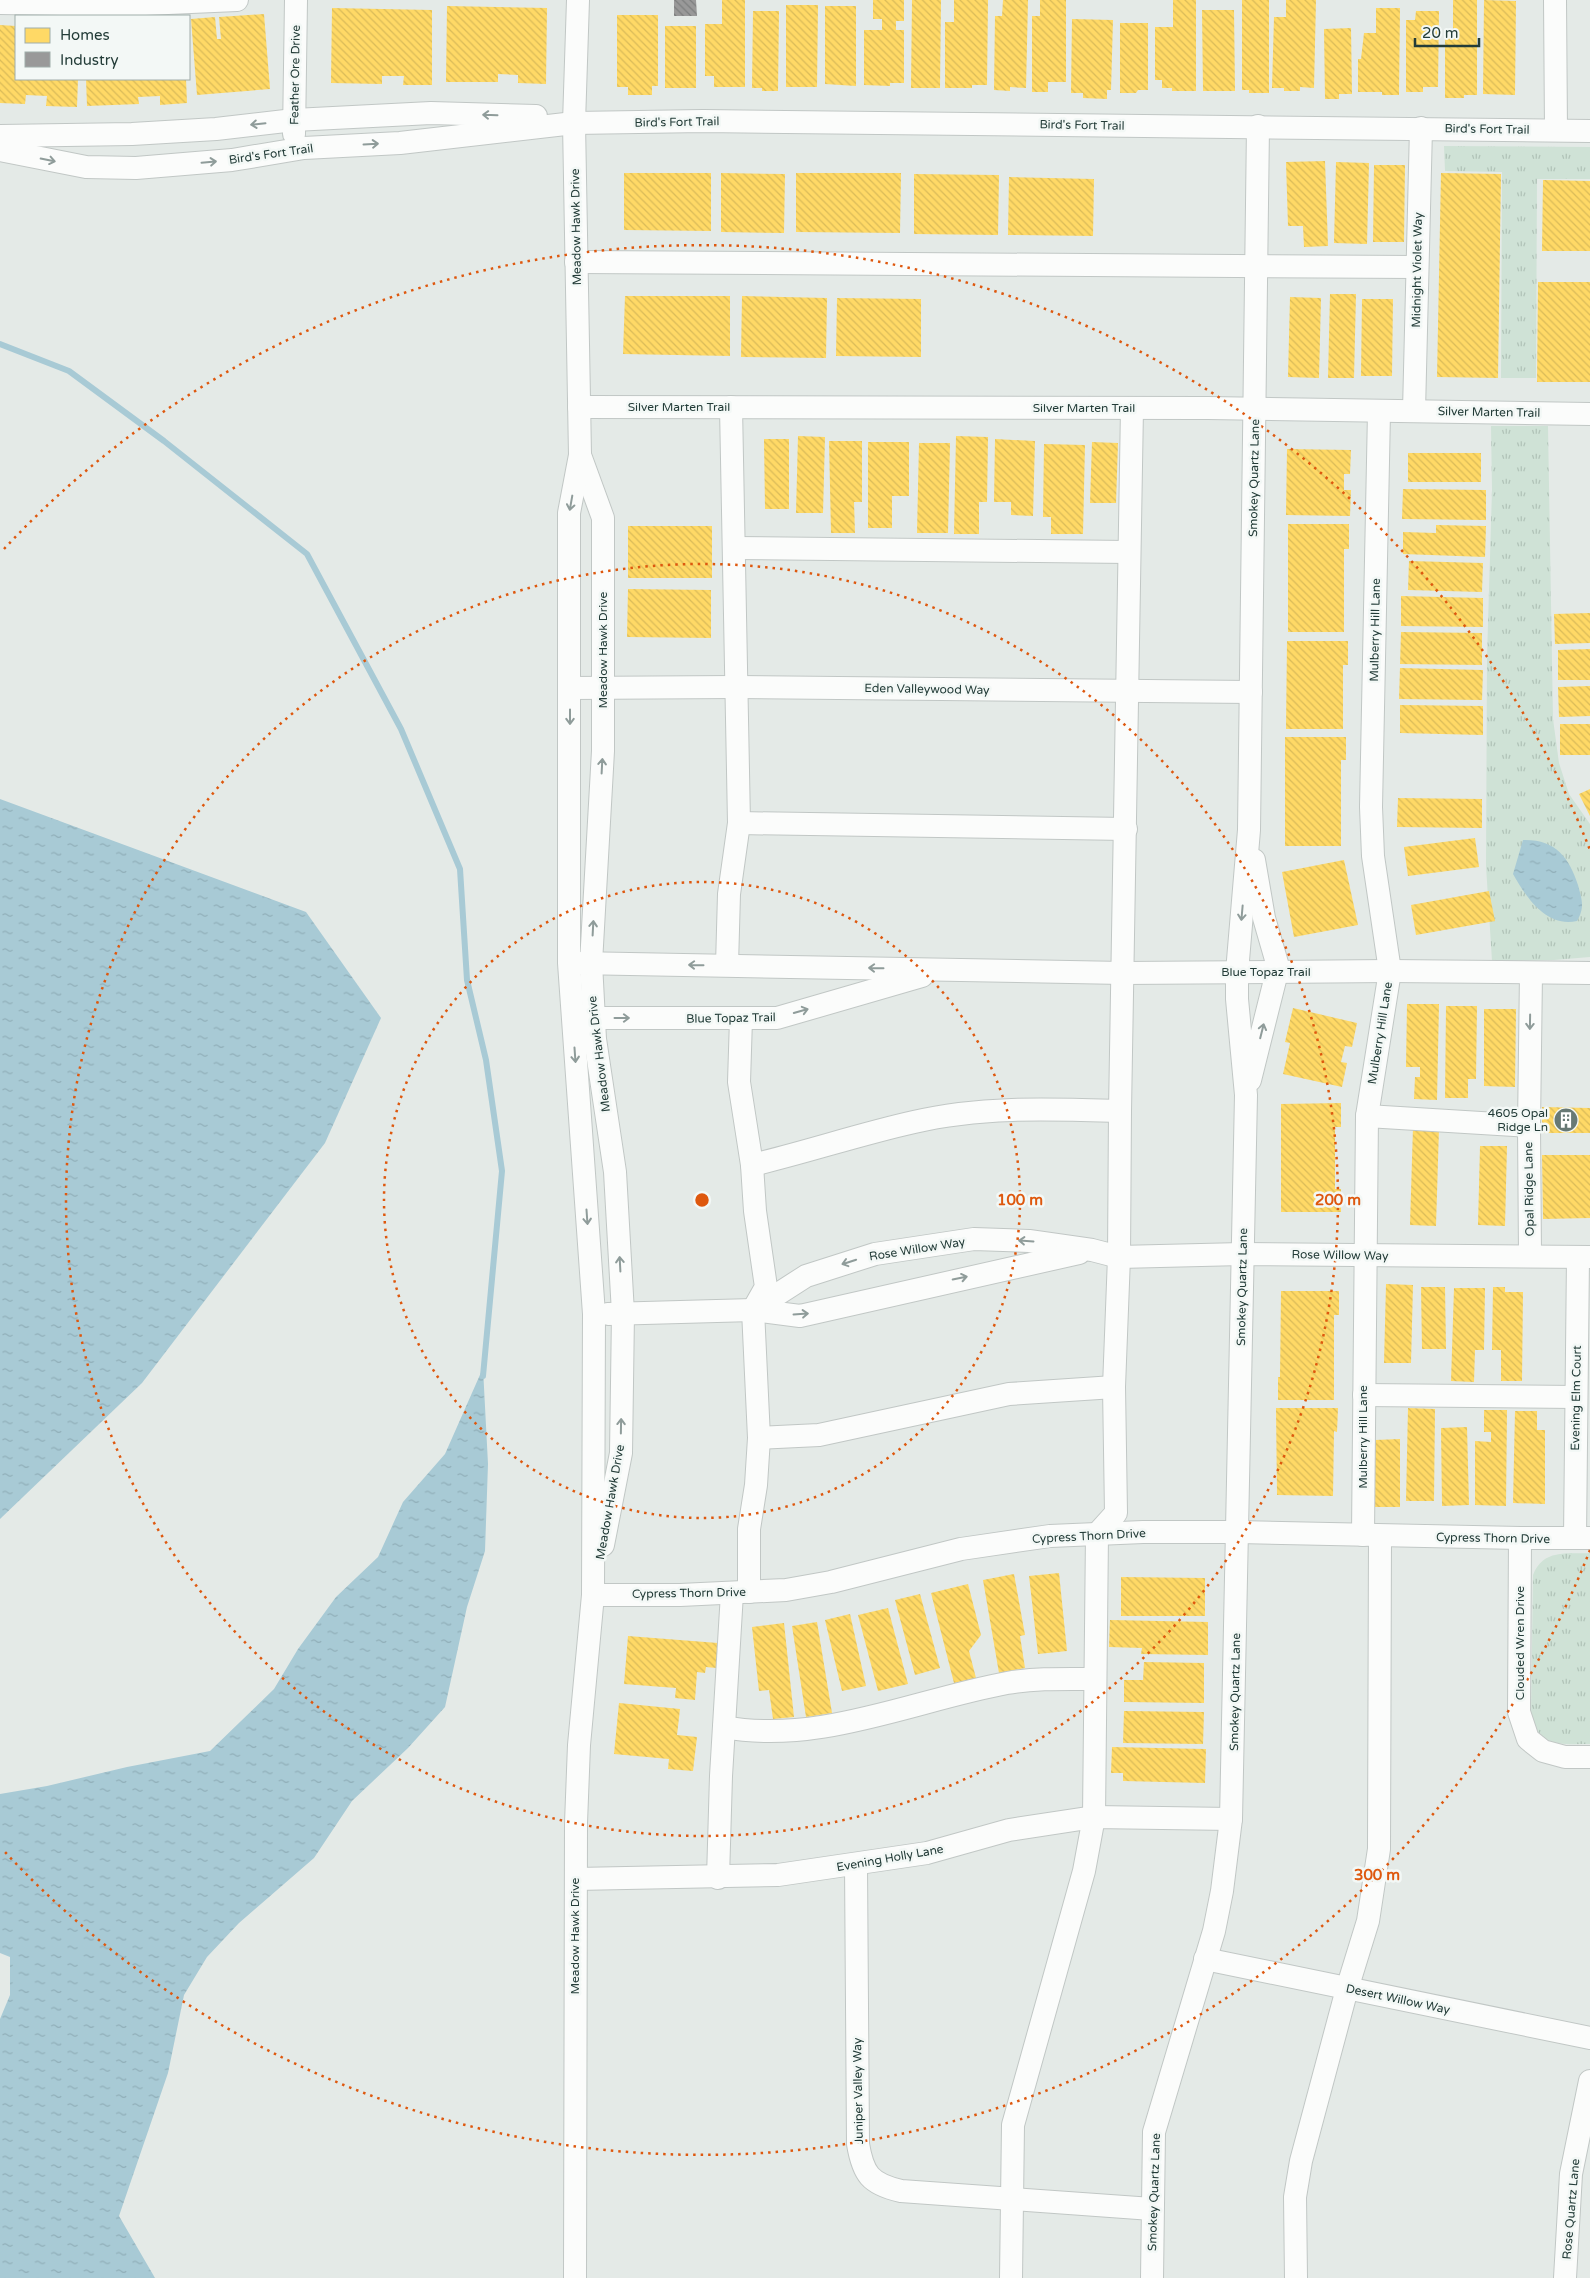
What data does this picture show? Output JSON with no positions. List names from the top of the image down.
{
  "streets": {
    "street": [
      "Feather Ore Drive",
      "Bird's Fort Trail",
      "Meadow Hawk Drive",
      "Midnight Violet Way",
      "Silver Marten Trail",
      "Smokey Quartz Lane",
      "Mulberry Hill Lane",
      "Eden Valleywood Way",
      "Blue Topaz Trail",
      "Opal Ridge Lane",
      "Rose Willow Way",
      "Evening Elm Court",
      "Cypress Thorn Drive",
      "Clouded Wren Drive",
      "Evening Holly Lane",
      "Desert Willow Way",
      "Juniper Valley Way",
      "Rose Quartz Lane"
    ]
  },
  "crossings": [
    ["Feather Ore Drive", "Bird's Fort Trail"],
    ["Bird's Fort Trail", "Meadow Hawk Drive"],
    ["Bird's Fort Trail", "Midnight Violet Way"],
    ["Bird's Fort Trail", "Smokey Quartz Lane"],
    ["Meadow Hawk Drive", "Silver Marten Trail"],
    ["Meadow Hawk Drive", "Eden Valleywood Way"],
    ["Meadow Hawk Drive", "Blue Topaz Trail"],
    ["Meadow Hawk Drive", "Rose Willow Way"],
    ["Meadow Hawk Drive", "Cypress Thorn Drive"],
    ["Meadow Hawk Drive", "Evening Holly Lane"],
    ["Midnight Violet Way", "Silver Marten Trail"],
    ["Silver Marten Trail", "Smokey Quartz Lane"],
    ["Silver Marten Trail", "Mulberry Hill Lane"],
    ["Smokey Quartz Lane", "Eden Valleywood Way"],
    ["Smokey Quartz Lane", "Blue Topaz Trail"],
    ["Smokey Quartz Lane", "Rose Willow Way"],
    ["Smokey Quartz Lane", "Cypress Thorn Drive"],
    ["Smokey Quartz Lane", "Evening Holly Lane"],
    ["Smokey Quartz Lane", "Desert Willow Way"],
    ["Smokey Quartz Lane", "Juniper Valley Way"],
    ["Mulberry Hill Lane", "Blue Topaz Trail"],
    ["Mulberry Hill Lane", "Rose Willow Way"],
    ["Mulberry Hill Lane", "Cypress Thorn Drive"],
    ["Mulberry Hill Lane", "Desert Willow Way"],
    ["Blue Topaz Trail", "Opal Ridge Lane"],
    ["Opal Ridge Lane", "Rose Willow Way"],
    ["Rose Willow Way", "Evening Elm Court"],
    ["Evening Elm Court", "Cypress Thorn Drive"],
    ["Cypress Thorn Drive", "Clouded Wren Drive"],
    ["Evening Holly Lane", "Juniper Valley Way"]
  ],
  "one_way": ["Opal Ridge Lane"],
  "places": {
    "building": ["4605 Opal Ridge Ln"]
  },
  "legend": ["Homes", "Industry"],
  "scale_bar": "20 m",
  "rings": ["100 m", "200 m", "300 m"]
}
